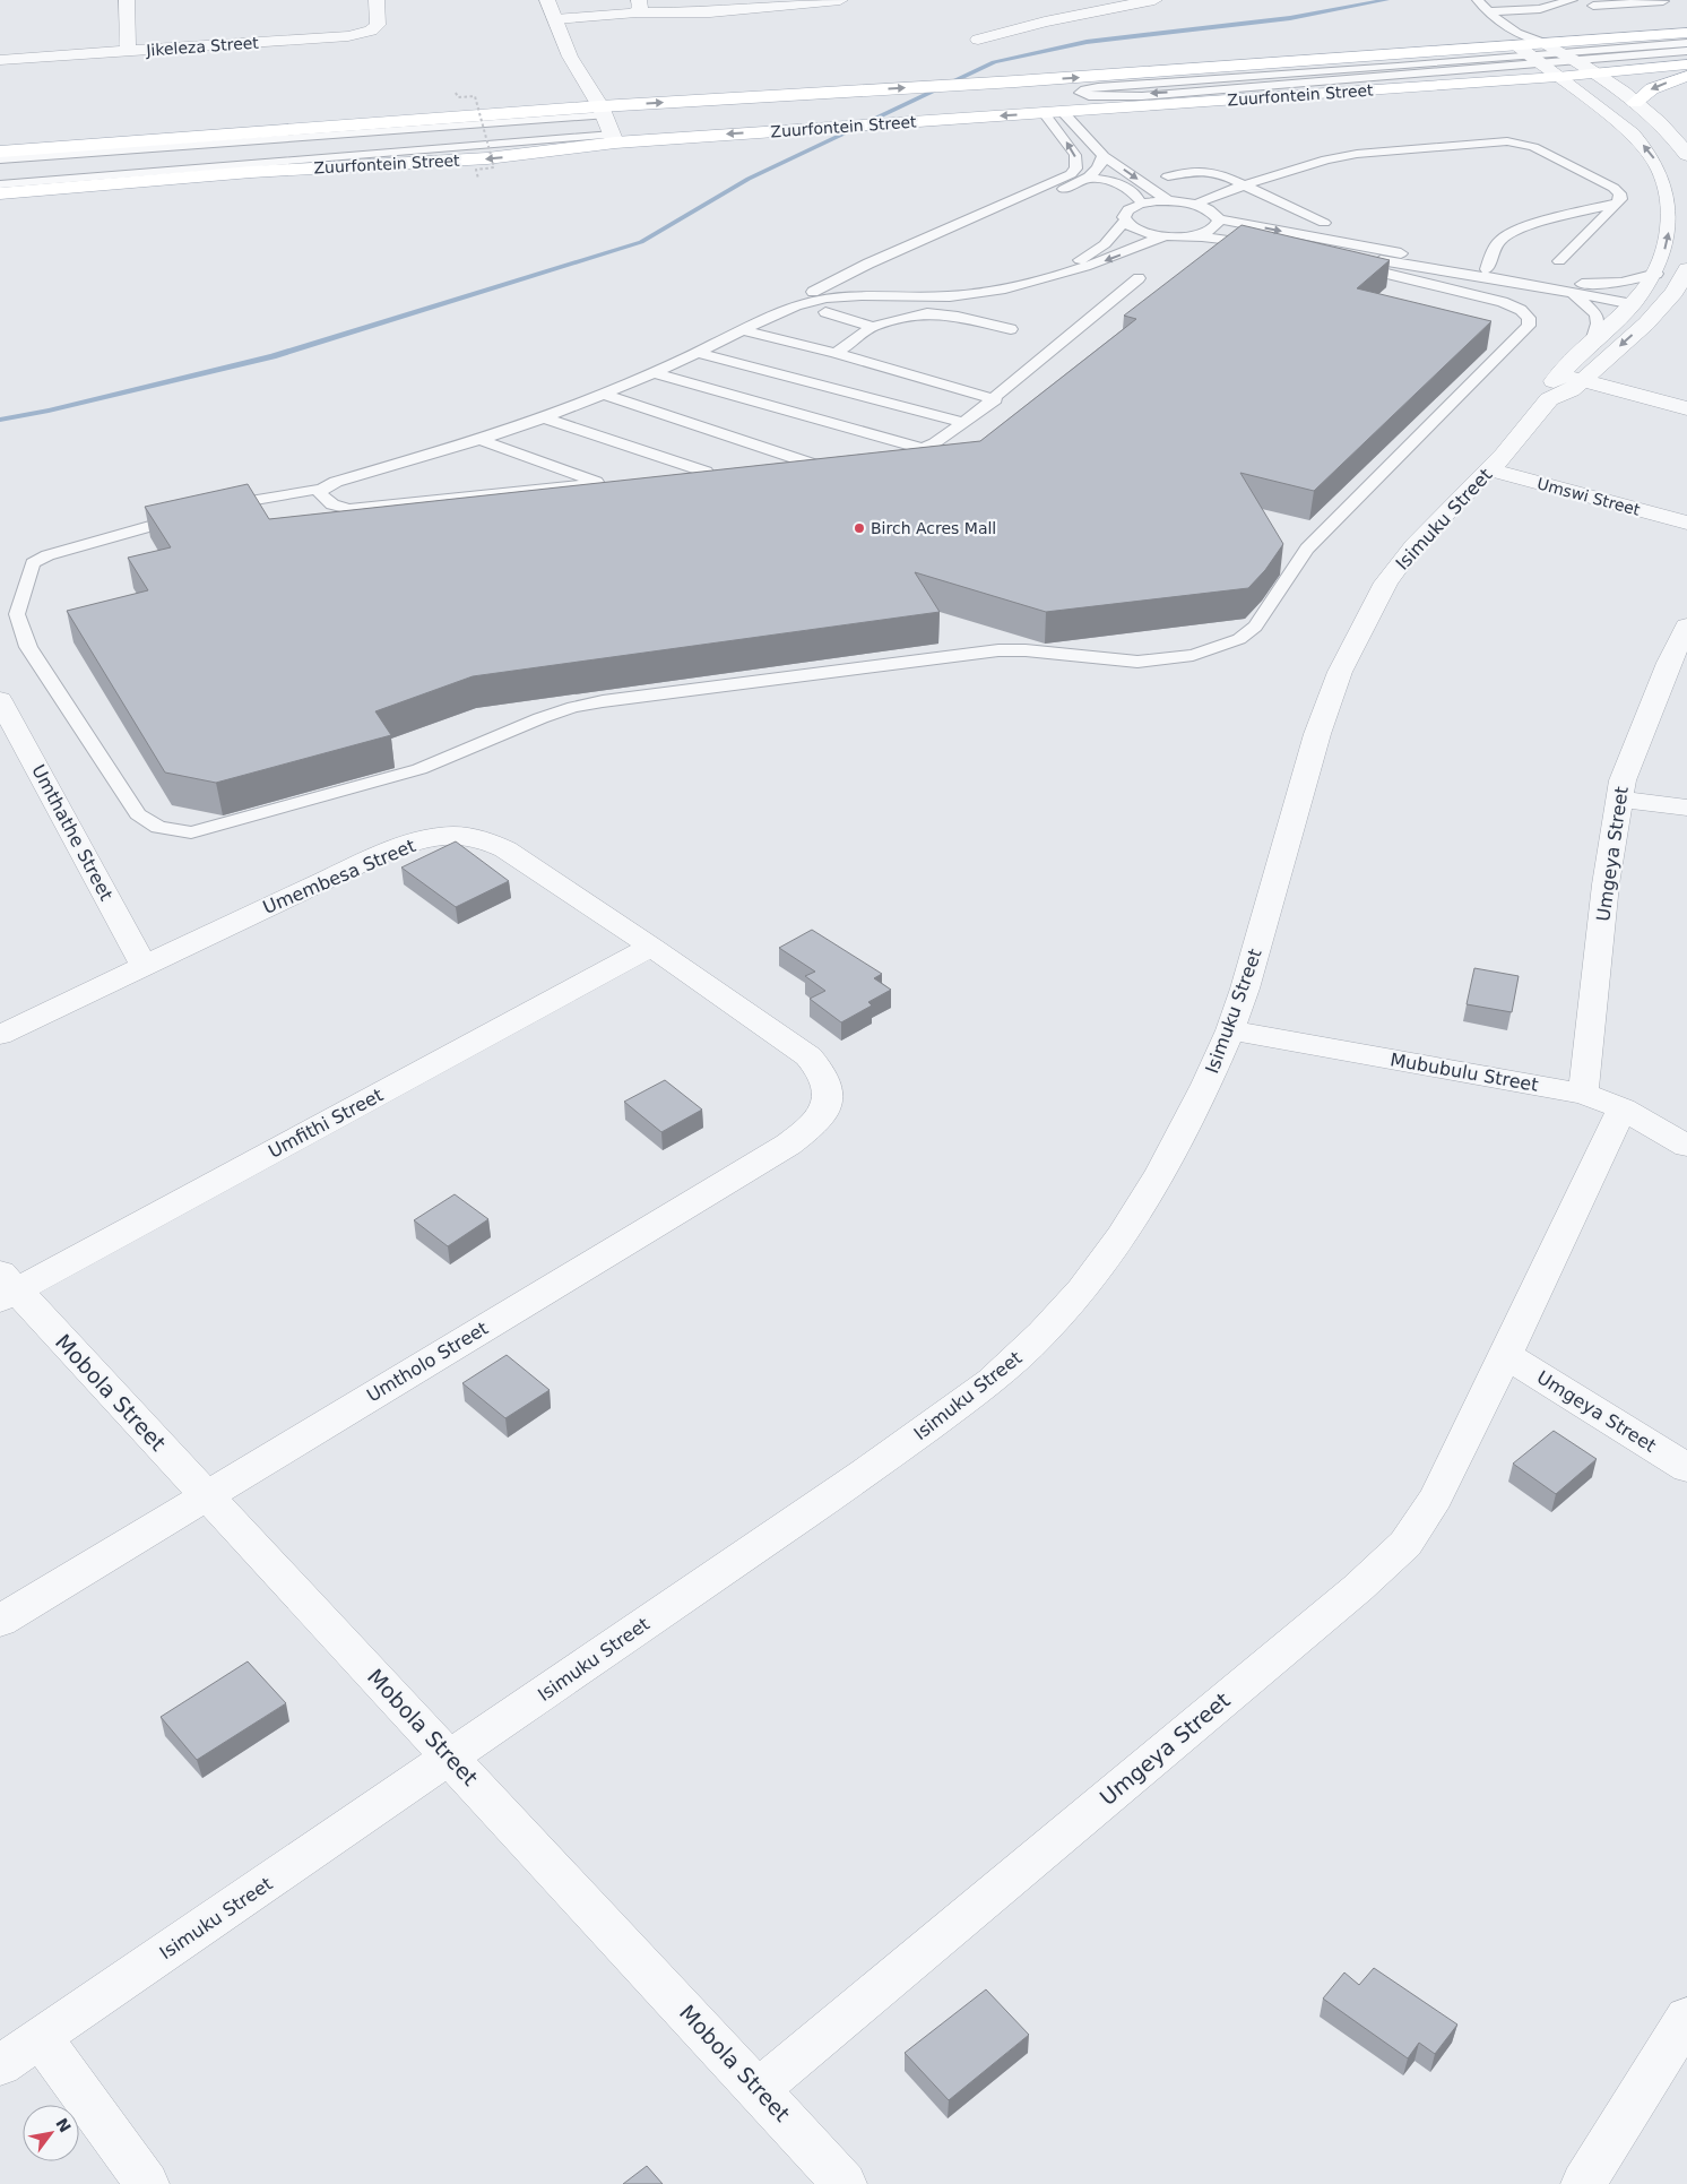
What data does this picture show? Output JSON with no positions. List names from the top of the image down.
{
  "streets": {
    "main road": ["Zuurfontein Street"],
    "street": [
      "Jikeleza Street",
      "Umswi Street",
      "Isimuku Street",
      "Umthathe Street",
      "Umgeya Street",
      "Umembesa Street",
      "Mububulu Street",
      "Umfithi Street",
      "Umtholo Street",
      "Mobola Street"
    ]
  },
  "crossings": [
    ["Zuurfontein Street", "Isimuku Street"],
    ["Umswi Street", "Isimuku Street"],
    ["Isimuku Street", "Mububulu Street"],
    ["Isimuku Street", "Mobola Street"],
    ["Umthathe Street", "Umembesa Street"],
    ["Umgeya Street", "Mububulu Street"],
    ["Umgeya Street", "Mobola Street"],
    ["Umembesa Street", "Umfithi Street"],
    ["Umembesa Street", "Umtholo Street"],
    ["Umfithi Street", "Mobola Street"],
    ["Umtholo Street", "Mobola Street"]
  ],
  "places": ["Birch Acres Mall"],
  "north": "top right"
}
